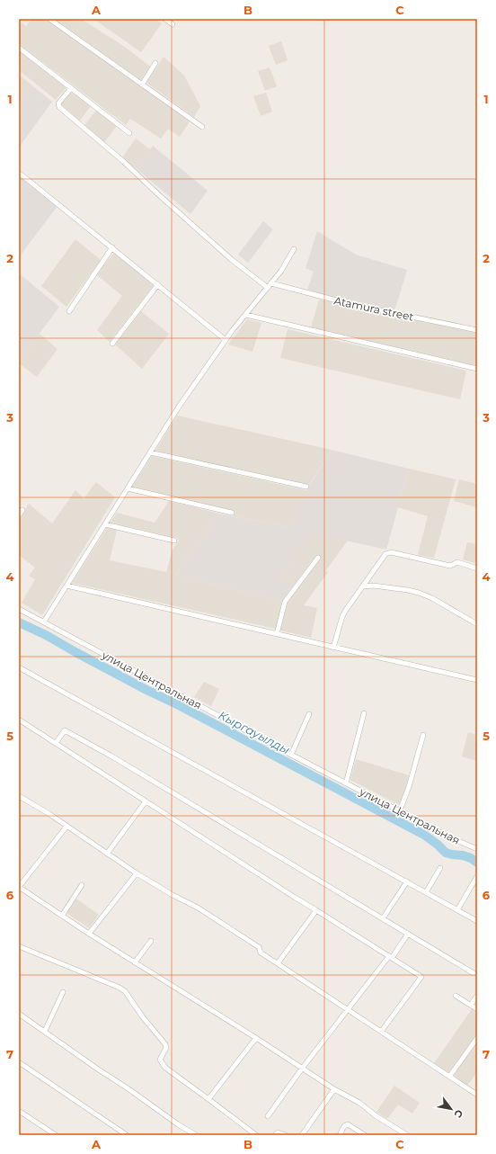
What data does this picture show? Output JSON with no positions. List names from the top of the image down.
{
  "streets": {
    "street": ["Atamura street", "улица Центральная"]
  },
  "water": ["Кыргауылды"],
  "north": "bottom right",
  "grid": {
    "columns": ["A", "B", "C"],
    "rows": [
      "1",
      "2",
      "3",
      "4",
      "5",
      "6",
      "7"
    ]
  }
}
